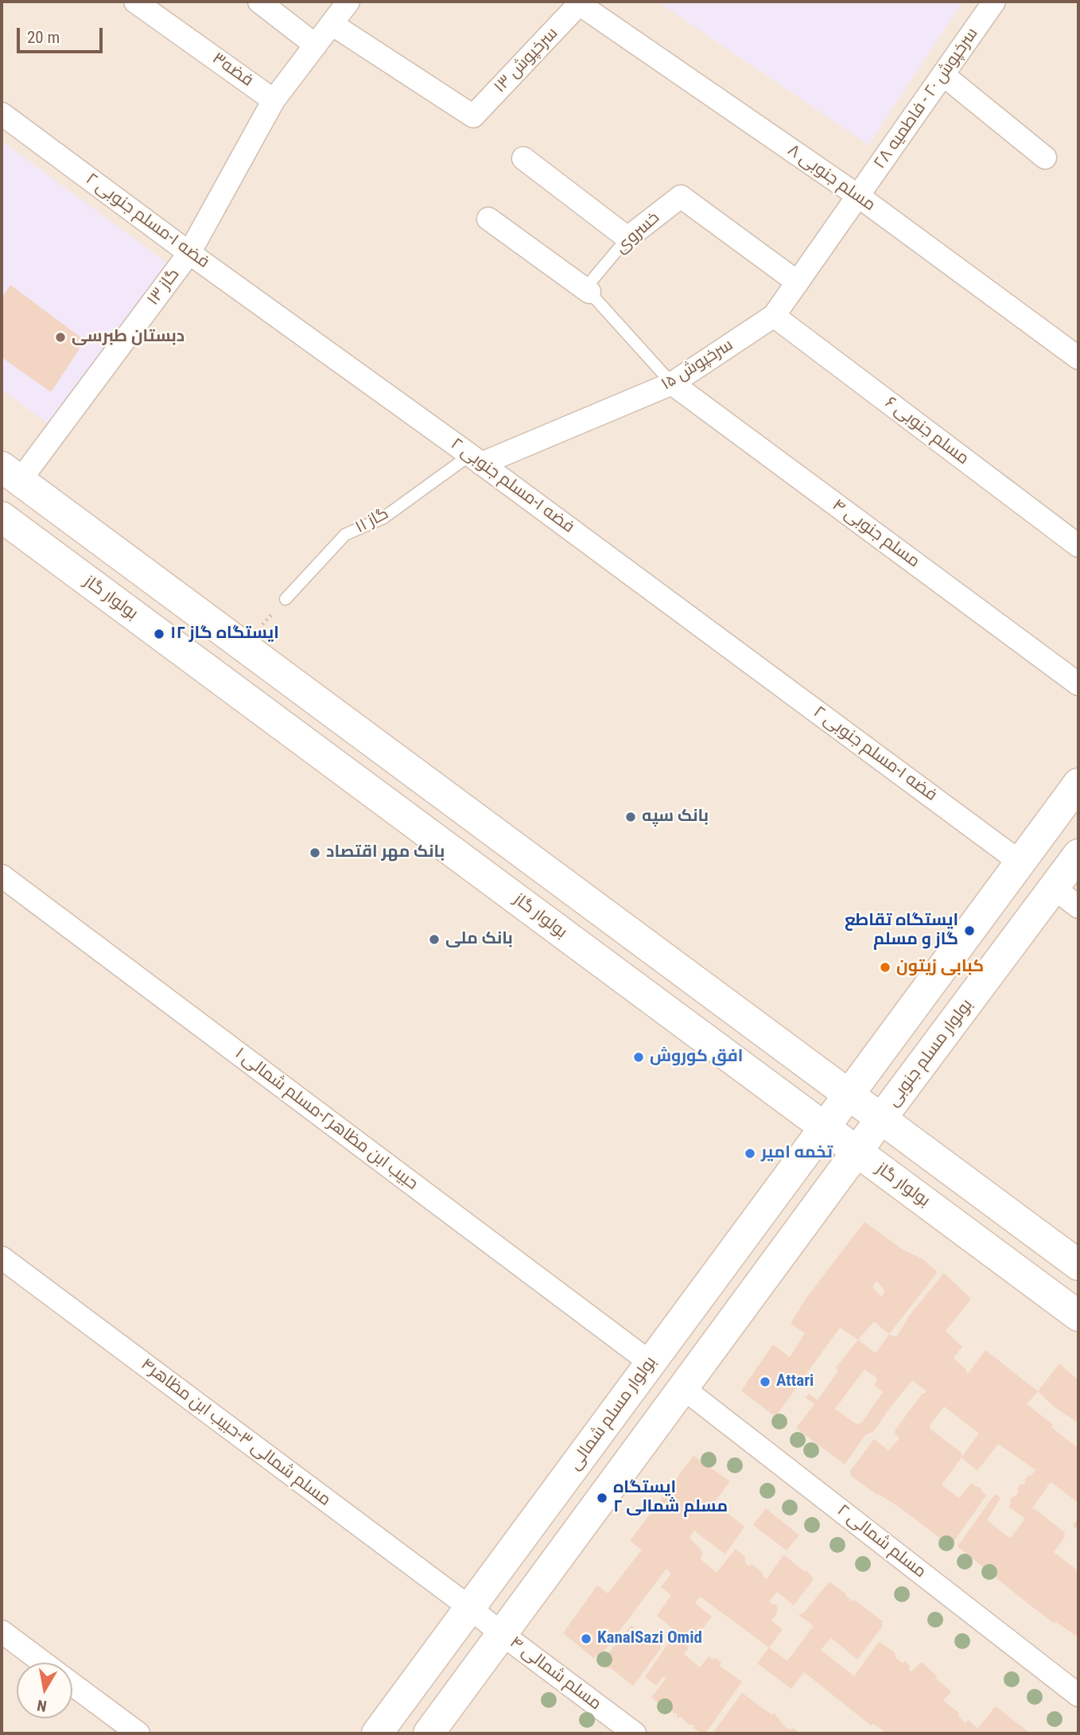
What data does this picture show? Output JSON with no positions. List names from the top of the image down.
{
  "streets": {
    "main road": ["بولوار گاز", "بولوار مسلم جنوبی", "بولوار مسلم شمالی"],
    "street": [
      "سرخپوش ۱۳",
      "فضه۳",
      "سرخپوش ۲۰ - فاطمیه ۲۸",
      "مسلم جنوبی ۸",
      "فضه ۱-مسلم جنوبی ۲",
      "خسروی",
      "گاز ۱۳",
      "سرخپوش ۱۵",
      "مسلم جنوبی ۶",
      "مسلم جنوبی ۴",
      "حبیب ابن مظاهر۲-مسلم شمالی ۱",
      "مسلم شمالی ۳-حبیب ابن مظاهر۴",
      "مسلم شمالی ۲",
      "مسلم شمالی ۴"
    ],
    "lane": ["گاز ۱۱"]
  },
  "crossings": [
    ["سرخپوش ۱۳", "مسلم جنوبی ۸"],
    ["سرخپوش ۱۳", "گاز ۱۳"],
    ["فضه۳", "گاز ۱۳"],
    ["سرخپوش ۲۰ - فاطمیه ۲۸", "مسلم جنوبی ۸"],
    ["سرخپوش ۲۰ - فاطمیه ۲۸", "سرخپوش ۱۵"],
    ["مسلم جنوبی ۸", "سرخپوش ۱۵"],
    ["فضه ۱-مسلم جنوبی ۲", "گاز ۱۳"],
    ["فضه ۱-مسلم جنوبی ۲", "سرخپوش ۱۵"],
    ["فضه ۱-مسلم جنوبی ۲", "گاز ۱۱"],
    ["خسروی", "سرخپوش ۱۵"],
    ["سرخپوش ۱۵", "مسلم جنوبی ۶"],
    ["سرخپوش ۱۵", "گاز ۱۱"],
    ["سرخپوش ۱۵", "مسلم جنوبی ۴"],
    ["بولوار گاز", "بولوار مسلم شمالی"],
    ["حبیب ابن مظاهر۲-مسلم شمالی ۱", "بولوار مسلم شمالی"],
    ["بولوار مسلم شمالی", "مسلم شمالی ۳-حبیب ابن مظاهر۴"],
    ["مسلم شمالی ۳-حبیب ابن مظاهر۴", "مسلم شمالی ۴"]
  ],
  "places": [
    "دبستان طبرسی",
    "ایستگاه گاز ۱۲",
    "بانک سپه",
    "بانک مهر اقتصاد",
    "ایستگاه تقاطع گاز و مسلم",
    "بانک ملی",
    "کبابی زیتون",
    "افق کوروش",
    "تخمه امیر",
    "Attari",
    "ایستگاه مسلم شمالی ۲",
    "KanalSazi Omid"
  ],
  "scale_bar": "20 m",
  "north": "bottom"
}
